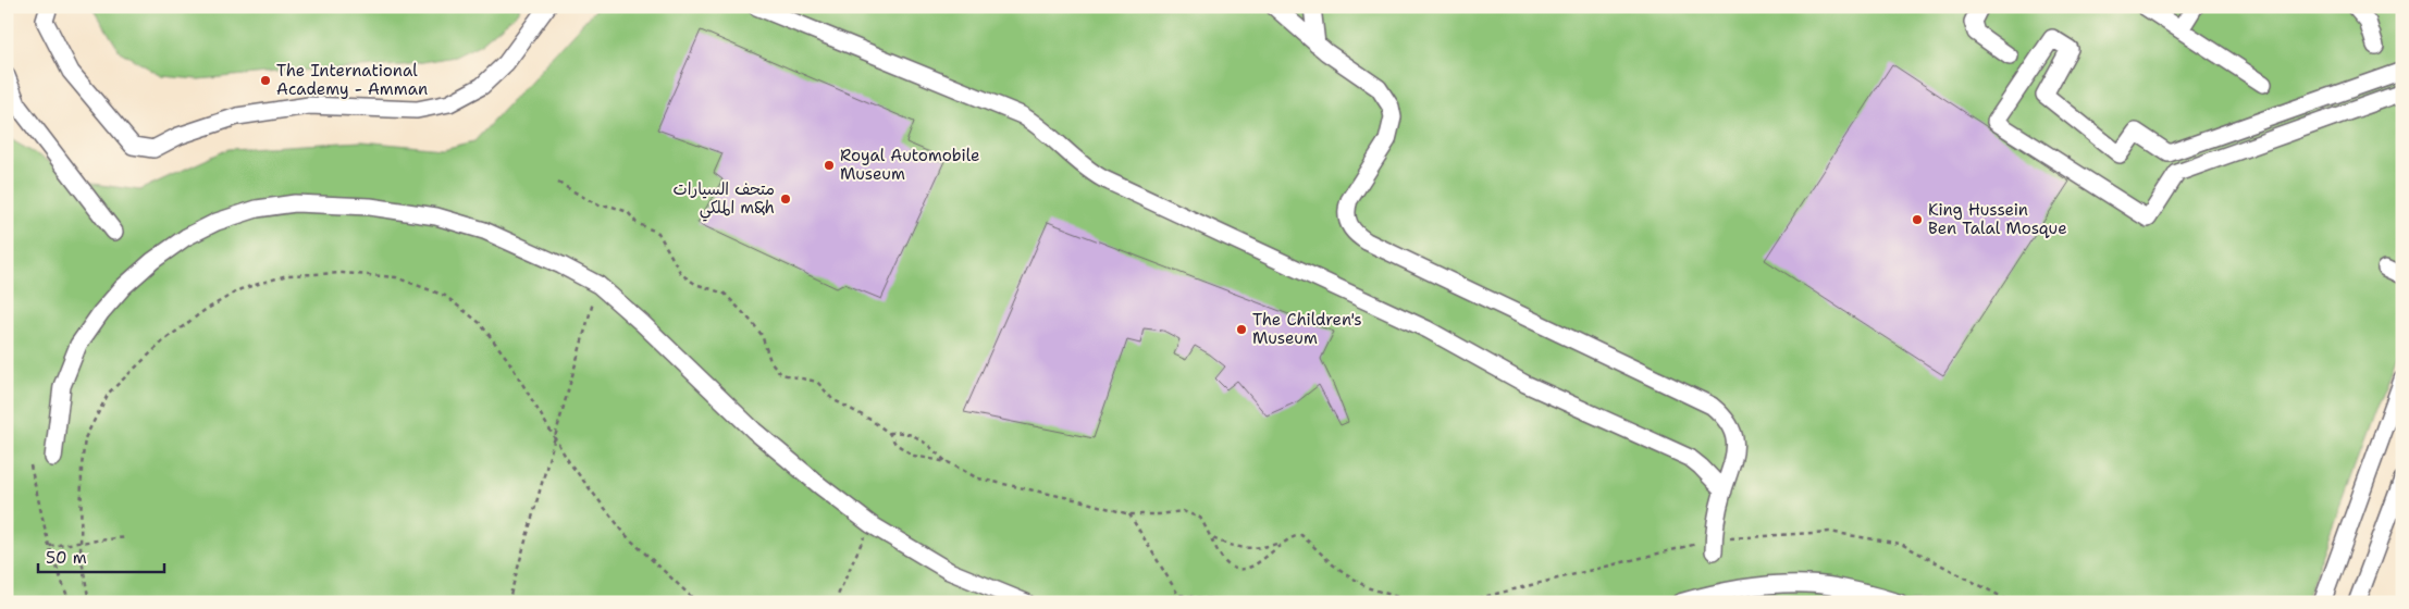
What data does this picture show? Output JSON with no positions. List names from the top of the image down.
{
  "places": [
    "The International Academy - Amman",
    "Royal Automobile Museum",
    "متحف السيارات الملكي m&h",
    "King Hussein Ben Talal Mosque",
    "The Children's Museum"
  ],
  "scale_bar": "50 m"
}
